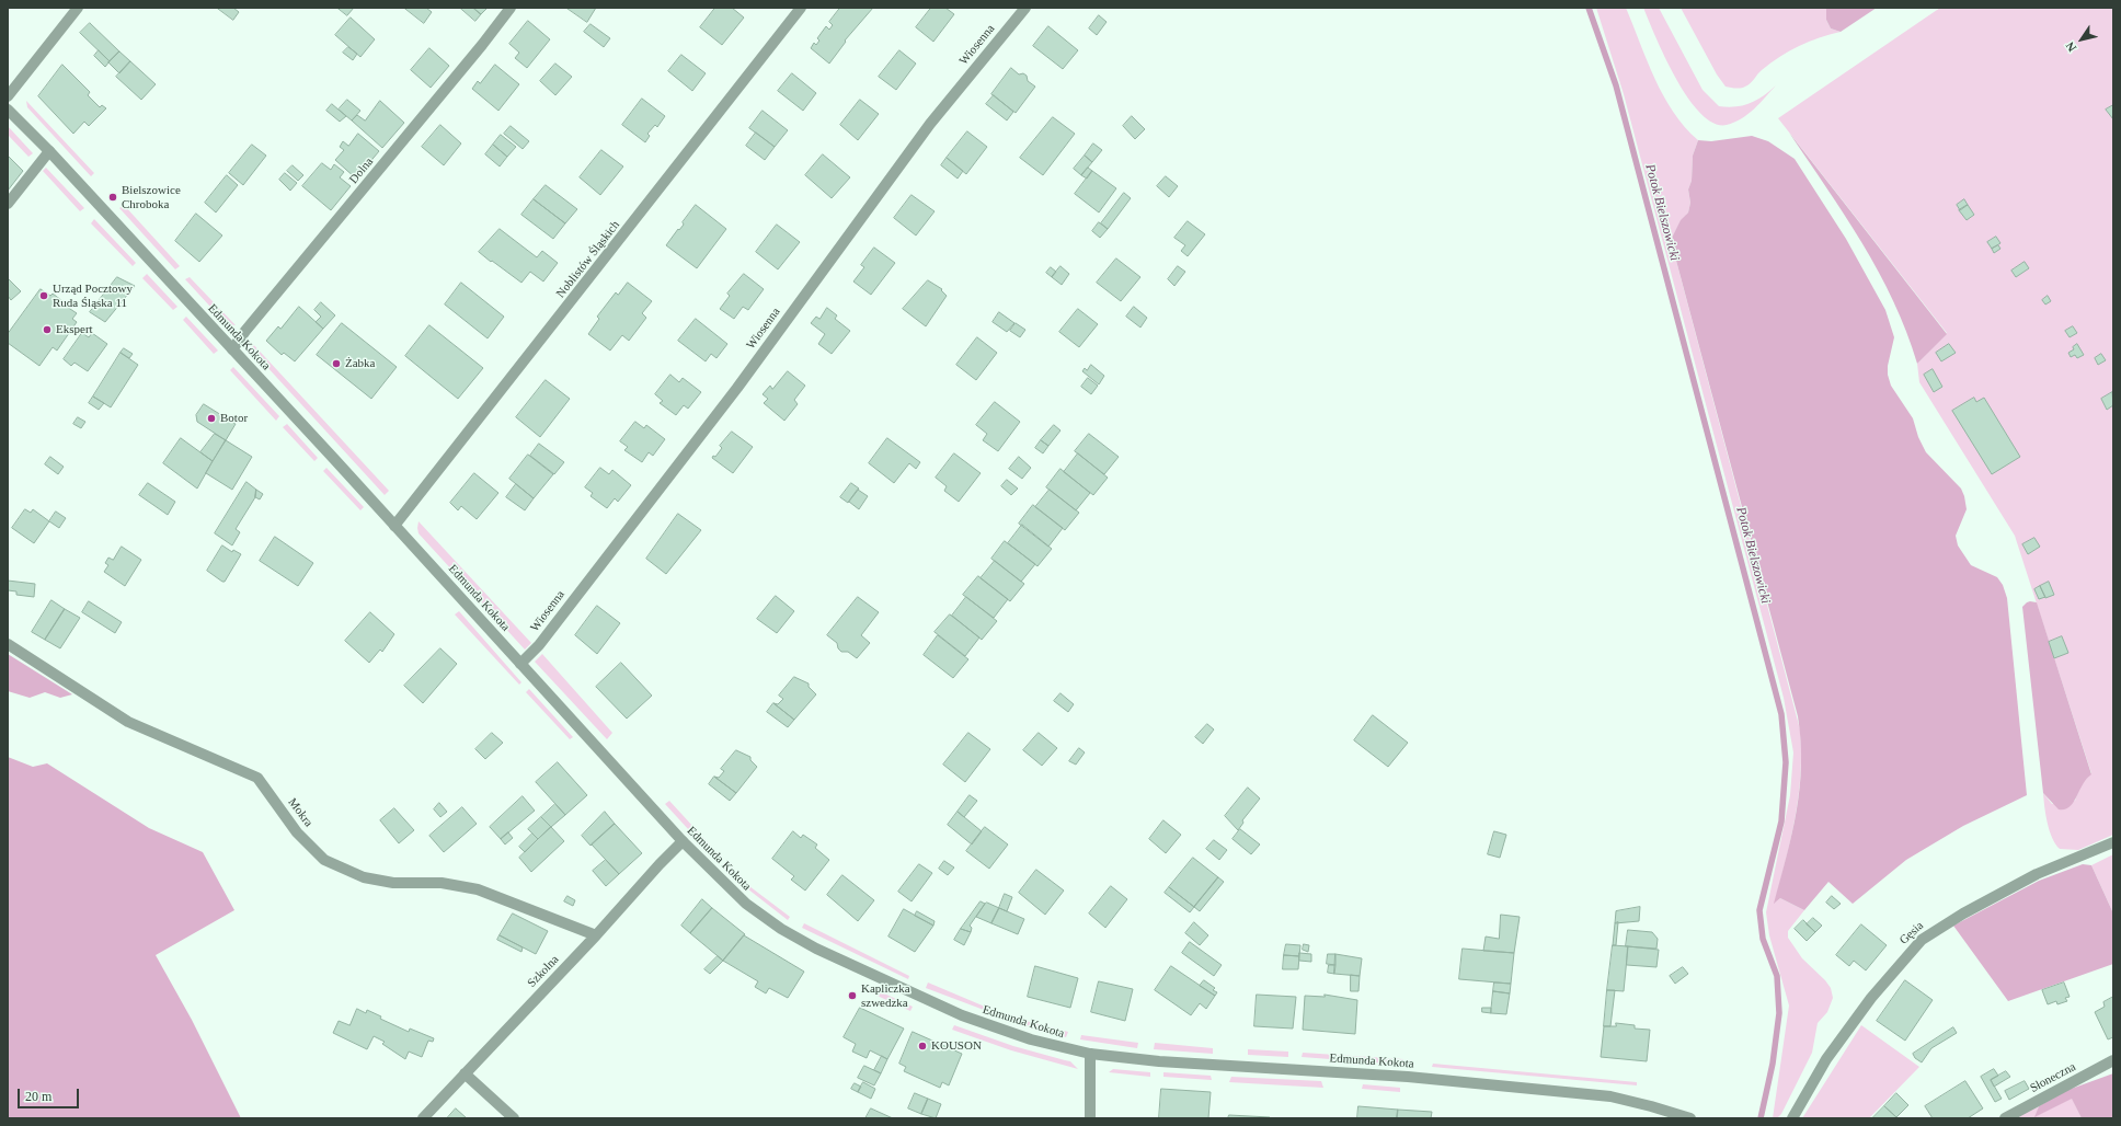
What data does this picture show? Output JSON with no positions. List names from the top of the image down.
{
  "streets": {
    "street": [
      "Wiosenna",
      "Dolna",
      "Noblistów Śląskich",
      "Edmunda Kokota",
      "Mokra",
      "Gęsia",
      "Szkolna",
      "Słoneczna"
    ]
  },
  "crossings": [
    ["Wiosenna", "Edmunda Kokota"],
    ["Dolna", "Edmunda Kokota"],
    ["Noblistów Śląskich", "Edmunda Kokota"],
    ["Edmunda Kokota", "Szkolna"],
    ["Mokra", "Szkolna"]
  ],
  "water": ["Potok Bielszowicki"],
  "places": [
    "Bielszowice Chroboka",
    "Urząd Pocztowy Ruda Śląska 11",
    "Ekspert",
    "Żabka",
    "Botor",
    "Kapliczka szwedzka",
    "KOUSON"
  ],
  "scale_bar": "20 m",
  "north": "bottom left"
}
